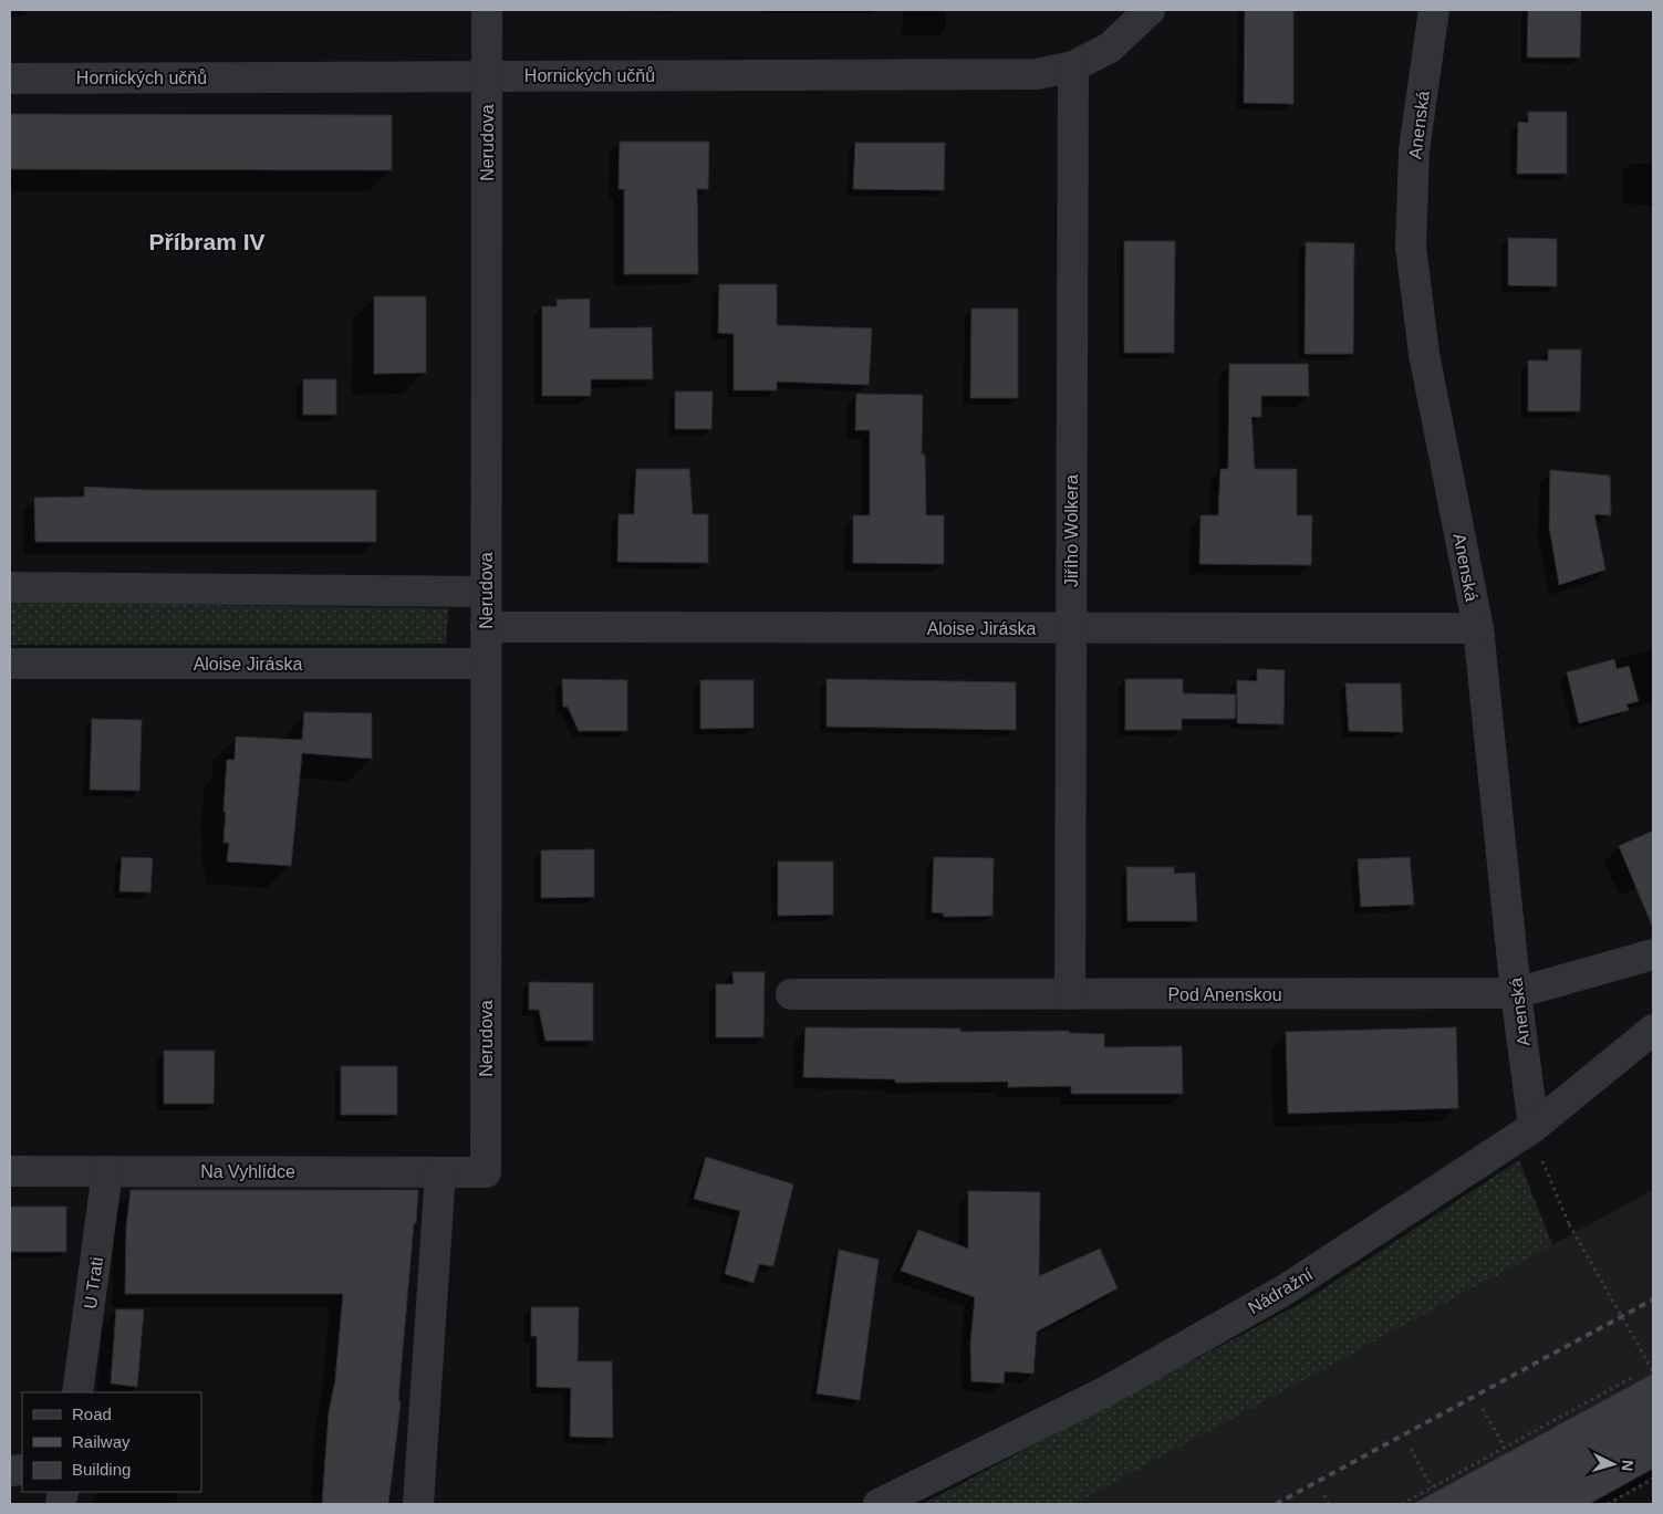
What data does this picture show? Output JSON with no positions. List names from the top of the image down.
{
  "streets": {
    "street": [
      "Hornických učňů",
      "Anenská",
      "Nerudova",
      "Jiřího Wolkera",
      "Aloise Jiráska",
      "Pod Anenskou",
      "Na Vyhlídce",
      "U Trati",
      "Nádražní"
    ]
  },
  "crossings": [
    ["Hornických učňů", "Nerudova"],
    ["Hornických učňů", "Jiřího Wolkera"],
    ["Anenská", "Aloise Jiráska"],
    ["Anenská", "Pod Anenskou"],
    ["Anenská", "Nádražní"],
    ["Nerudova", "Aloise Jiráska"],
    ["Nerudova", "Na Vyhlídce"],
    ["Jiřího Wolkera", "Aloise Jiráska"],
    ["Jiřího Wolkera", "Pod Anenskou"],
    ["Na Vyhlídce", "U Trati"]
  ],
  "districts": ["Příbram IV"],
  "legend": ["Road", "Railway", "Building"],
  "north": "right"
}
